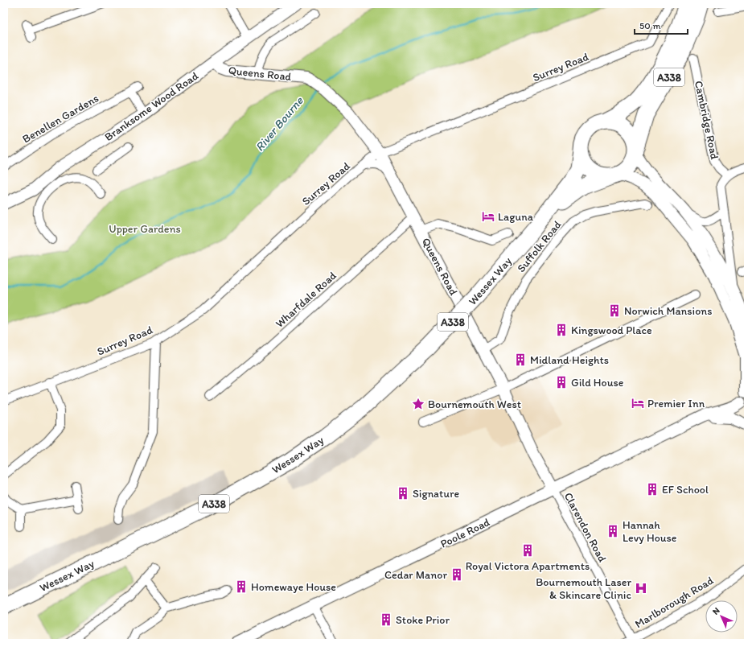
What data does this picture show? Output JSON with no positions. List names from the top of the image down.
{
  "streets": {
    "highway": ["A338", "Wessex Way"],
    "street": [
      "Surrey Road",
      "Queens Road",
      "Branksome Wood Road",
      "Benellen Gardens",
      "Cambridge Road",
      "Suffolk Road",
      "Wharfdale Road",
      "Clarendon Road",
      "Poole Road",
      "Marlborough Road"
    ]
  },
  "crossings": [
    ["Surrey Road", "Queens Road"],
    ["Queens Road", "Branksome Wood Road"],
    ["Queens Road", "Suffolk Road"],
    ["Queens Road", "Wharfdale Road"],
    ["Queens Road", "Clarendon Road"],
    ["Queens Road", "Poole Road"],
    ["A338", "Wessex Way"],
    ["Clarendon Road", "Poole Road"],
    ["Clarendon Road", "Marlborough Road"]
  ],
  "water": ["River Bourne"],
  "parks": ["Upper Gardens"],
  "places": {
    "hotel": ["Laguna", "Premier Inn"],
    "building": [
      "Norwich Mansions",
      "Kingswood Place",
      "Midland Heights",
      "Gild House",
      "EF School",
      "Signature",
      "Hannah Levy House",
      "Royal Victora Apartments",
      "Cedar Manor",
      "Homewaye House",
      "Stoke Prior"
    ],
    "place": ["Bournemouth West"],
    "hospital": ["Bournemouth Laser & Skincare Clinic"]
  },
  "scale_bar": "50 m",
  "north": "top left"
}
